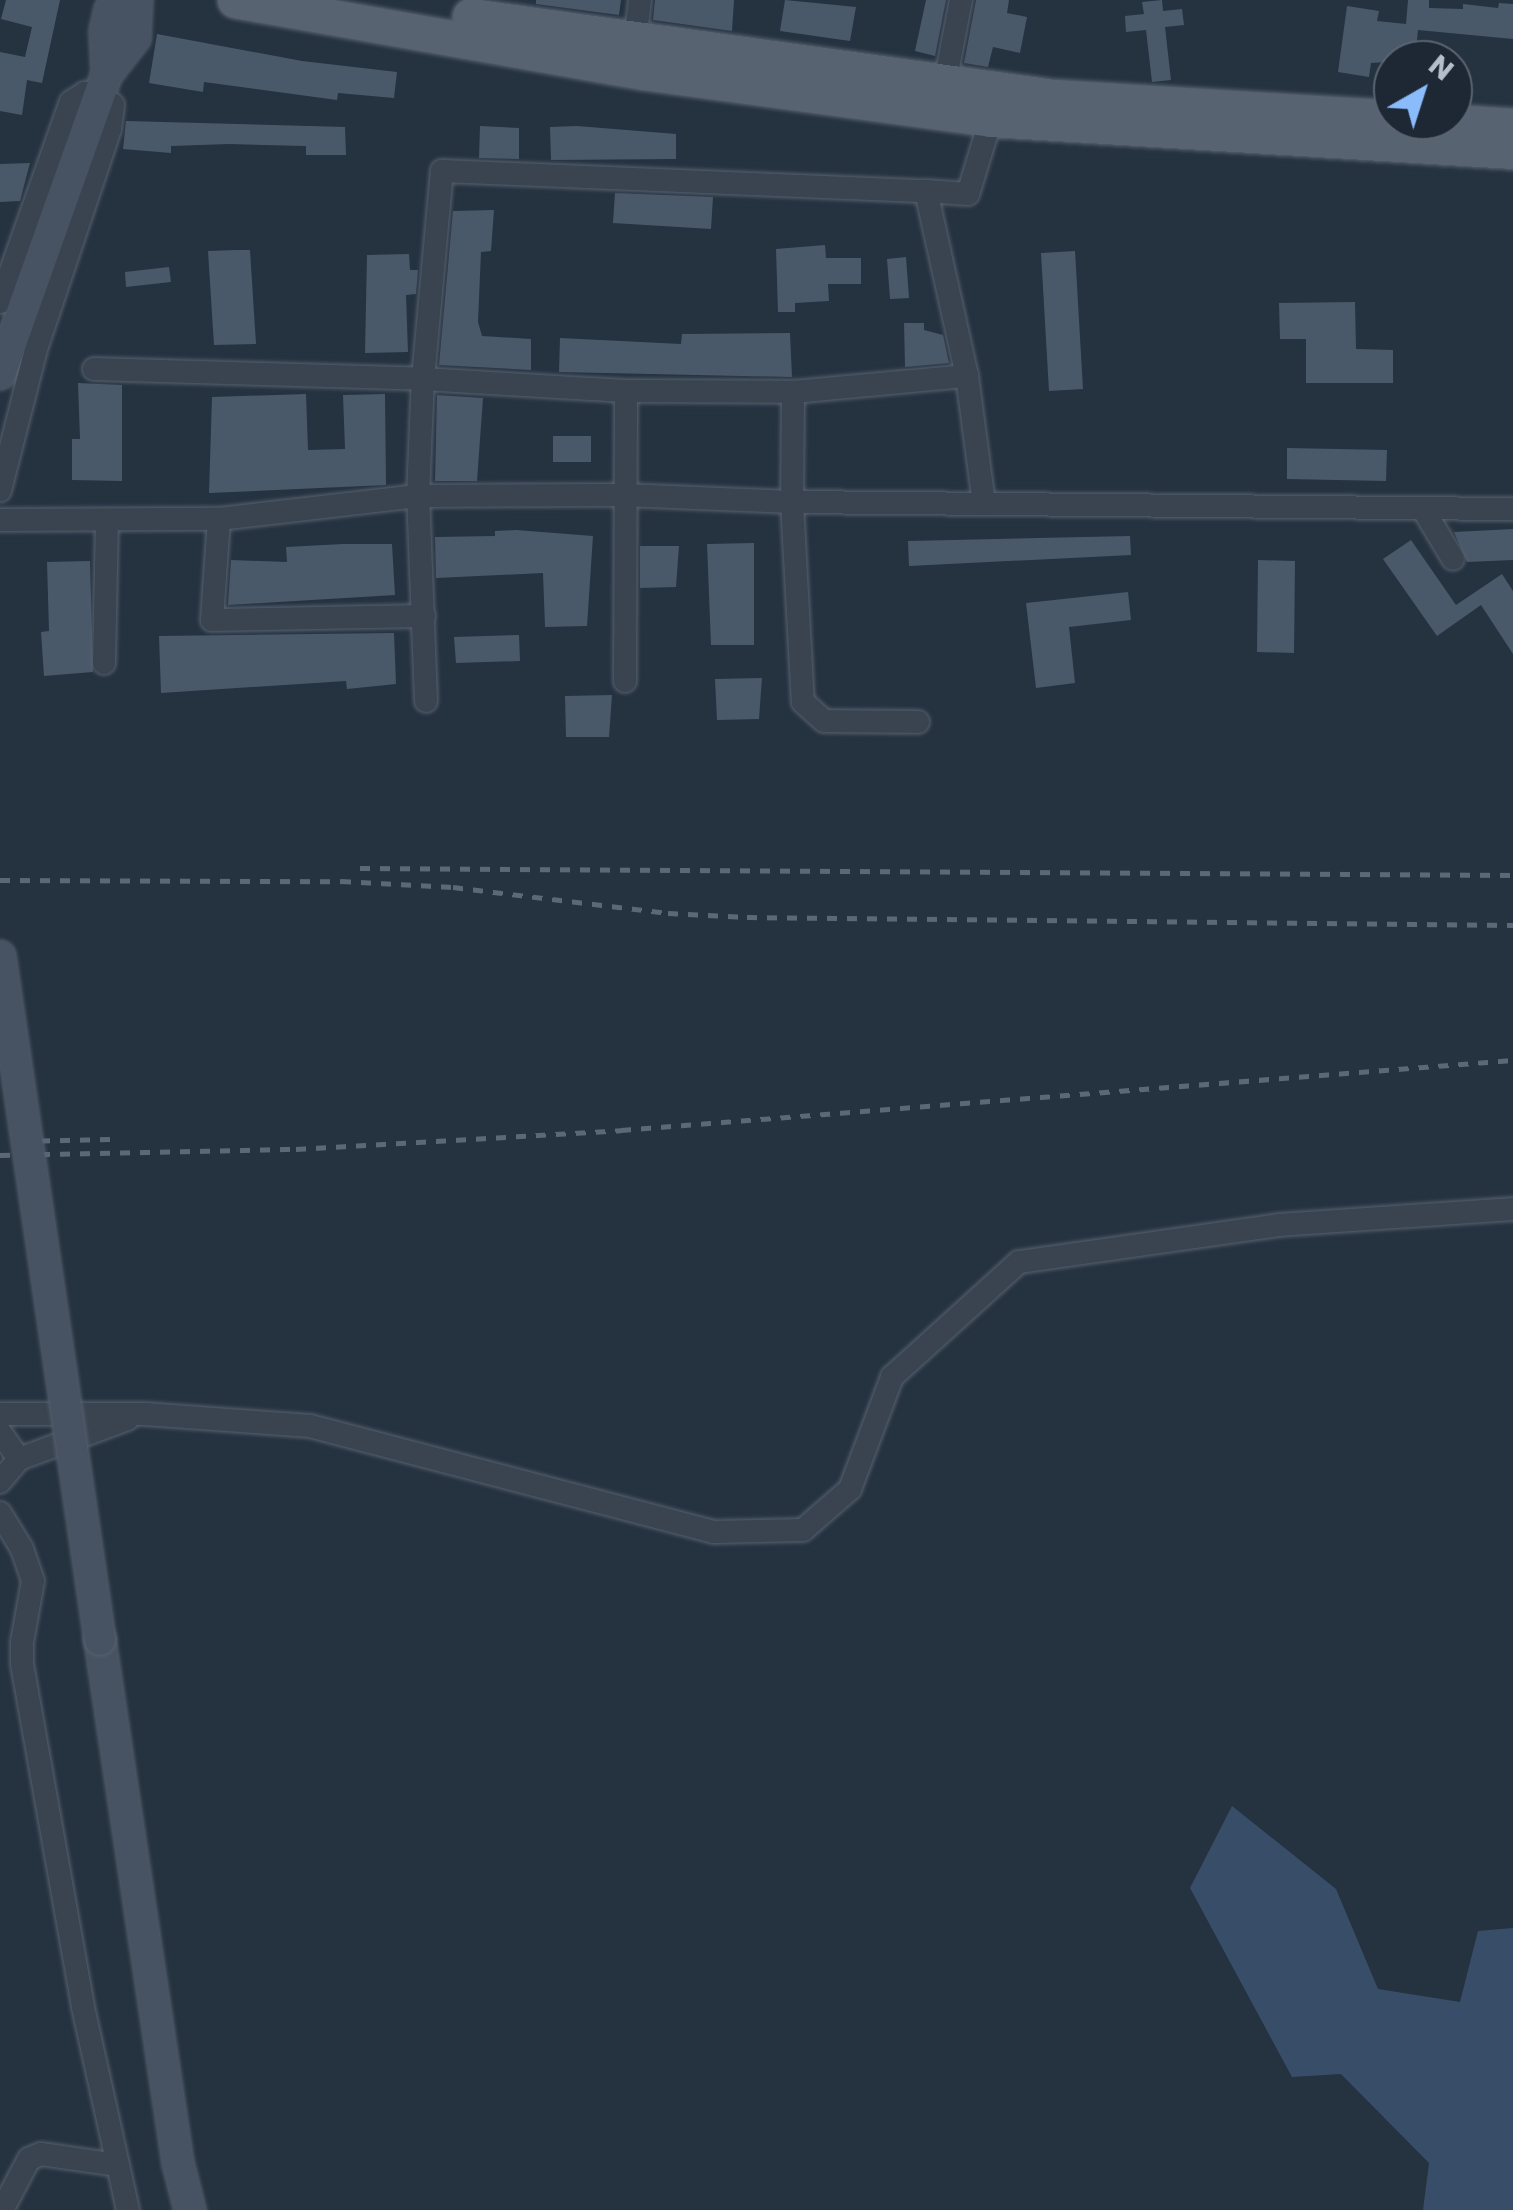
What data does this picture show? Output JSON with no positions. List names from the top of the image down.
{
  "north": "top right"
}
